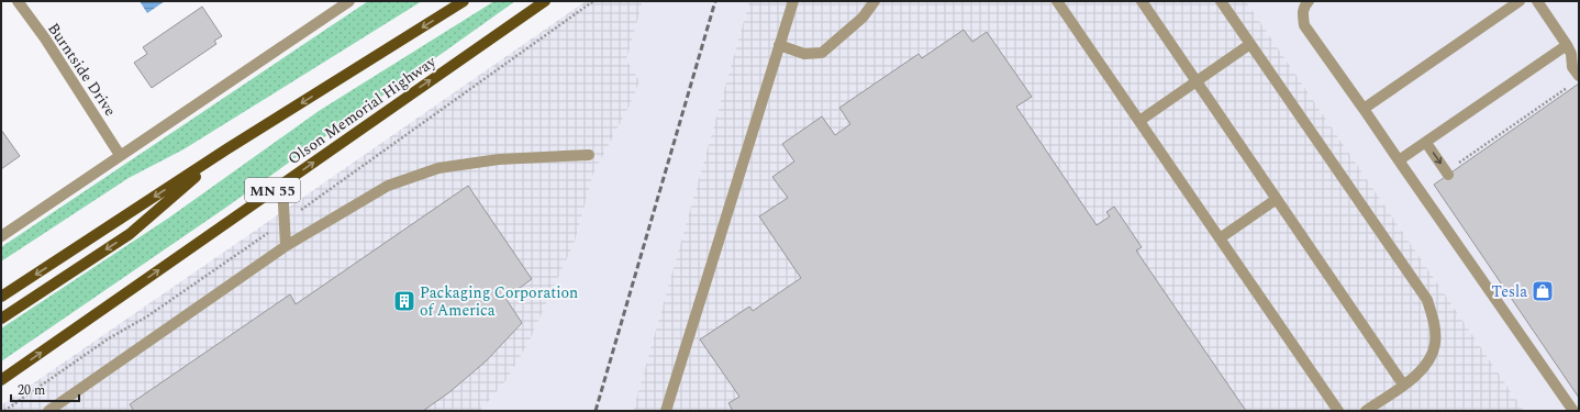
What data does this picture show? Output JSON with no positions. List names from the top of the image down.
{
  "streets": {
    "main road": ["Olson Memorial Highway", "MN 55"],
    "street": ["Burntside Drive"]
  },
  "places": {
    "shop": ["Tesla"],
    "building": ["Packaging Corporation of America"]
  },
  "scale_bar": "20 m"
}
